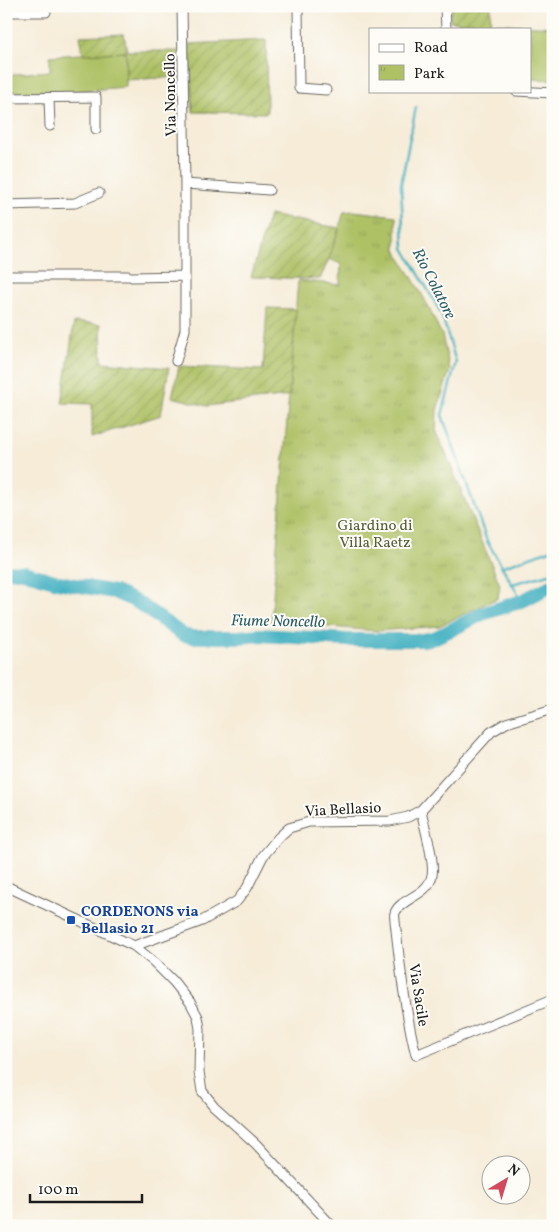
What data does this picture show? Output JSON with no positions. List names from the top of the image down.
{
  "streets": {
    "street": ["Via Noncello", "Via Bellasio", "Via Sacile"]
  },
  "crossings": [
    ["Via Bellasio", "Via Sacile"]
  ],
  "water": ["Rio Colatore", "Fiume Noncello"],
  "parks": ["Giardino di Villa Raetz"],
  "places": {
    "transit": ["CORDENONS via Bellasio 21"]
  },
  "legend": ["Road", "Park"],
  "scale_bar": "100 m",
  "north": "top right"
}
